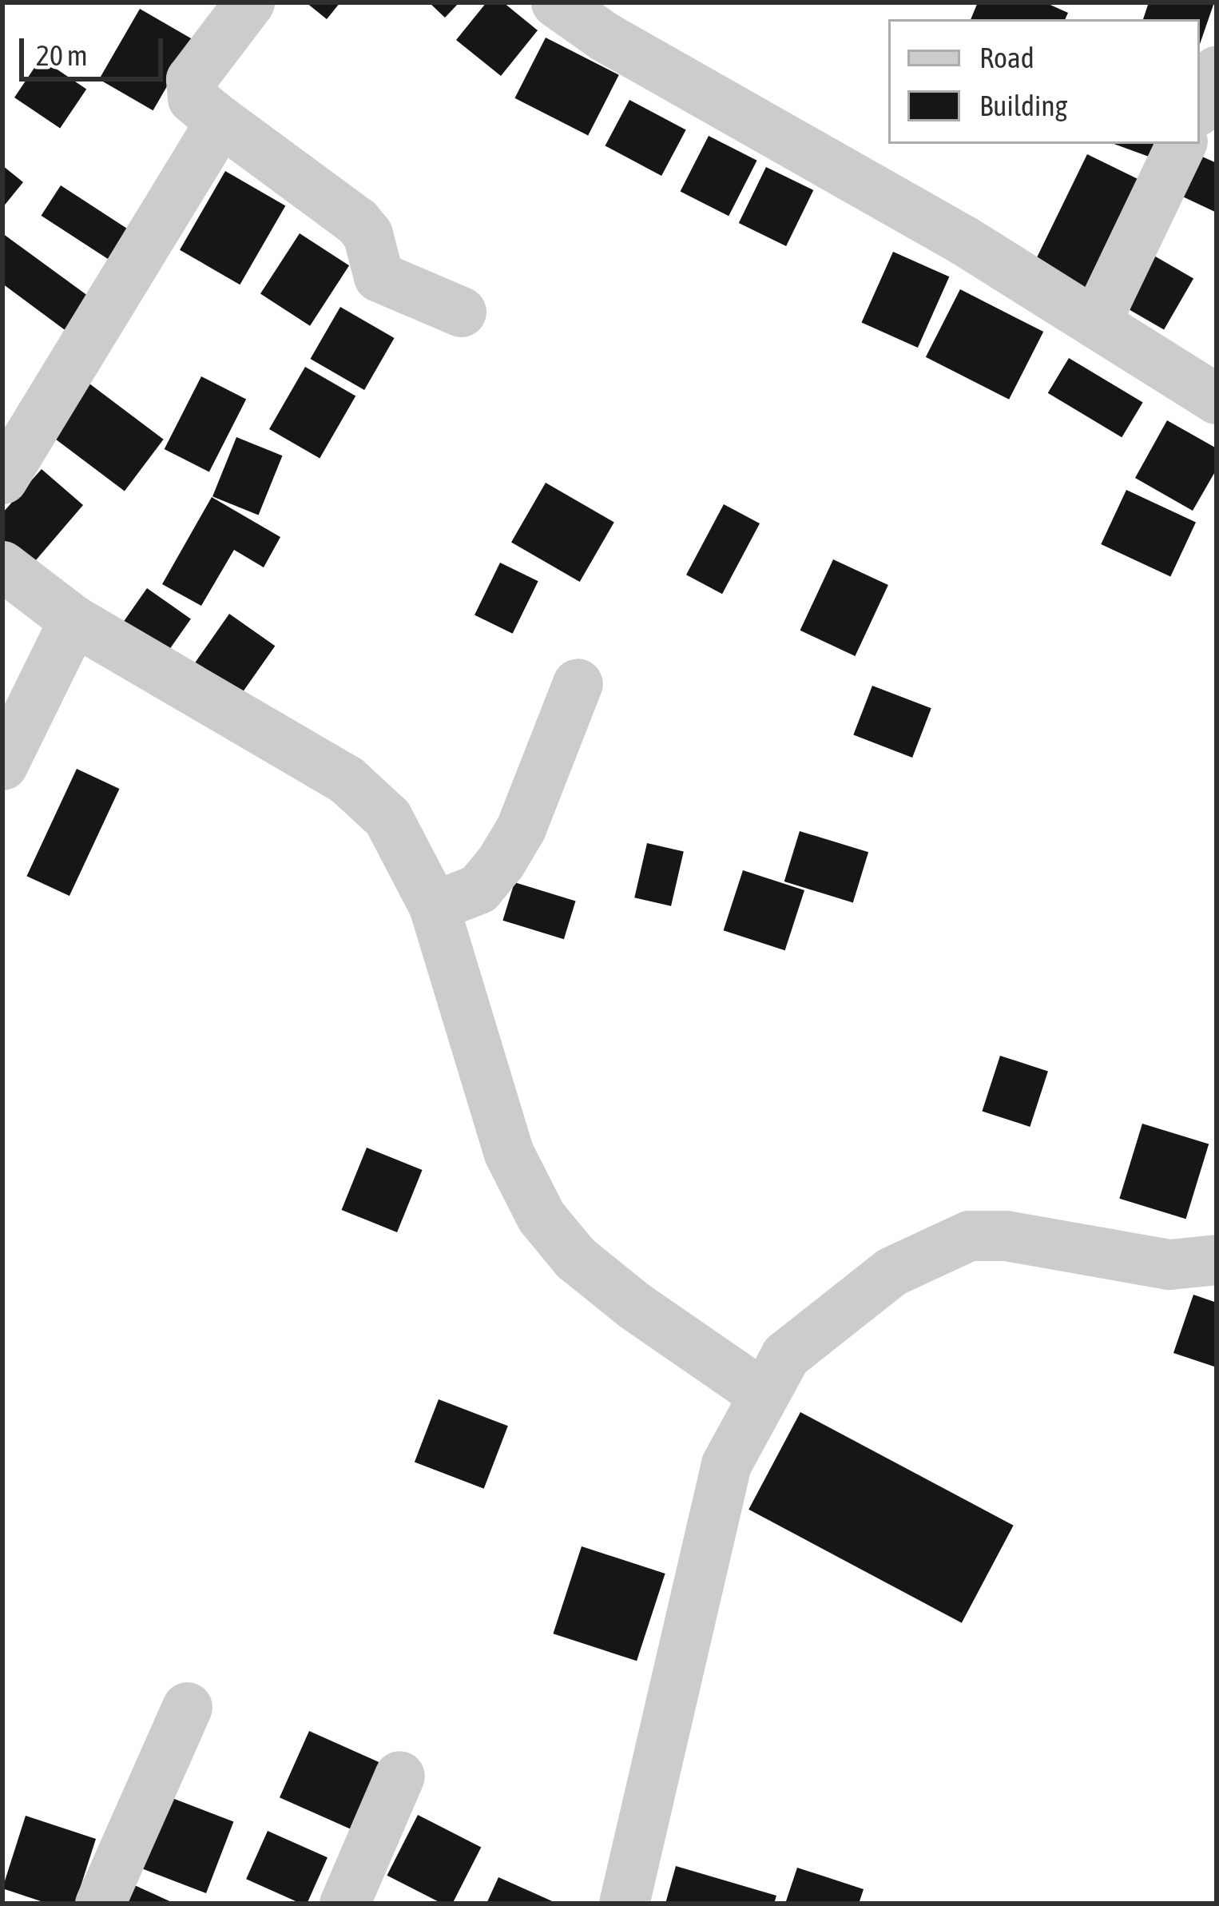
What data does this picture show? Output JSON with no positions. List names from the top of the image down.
{
  "legend": ["Road", "Building"],
  "scale_bar": "20 m"
}
